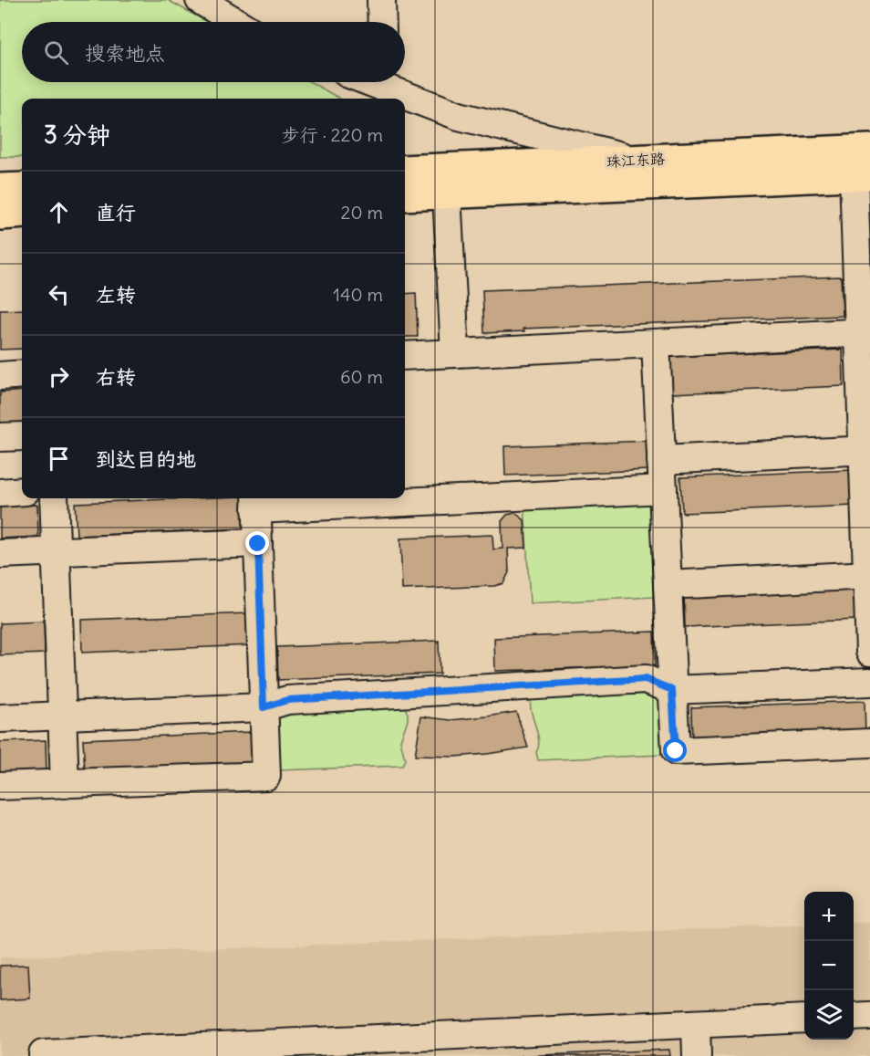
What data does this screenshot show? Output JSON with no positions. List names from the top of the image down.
{
  "streets": {
    "main road": ["珠江东路"]
  },
  "page": {
    "search": "搜索地点",
    "heading": ["3 分钟", "步行 · 220 m"],
    "list": [
      ["直行", "20 m"],
      ["左转", "140 m"],
      ["右转", "60 m"],
      "到达目的地"
    ],
    "map_buttons": ["+", "−"]
  }
}
